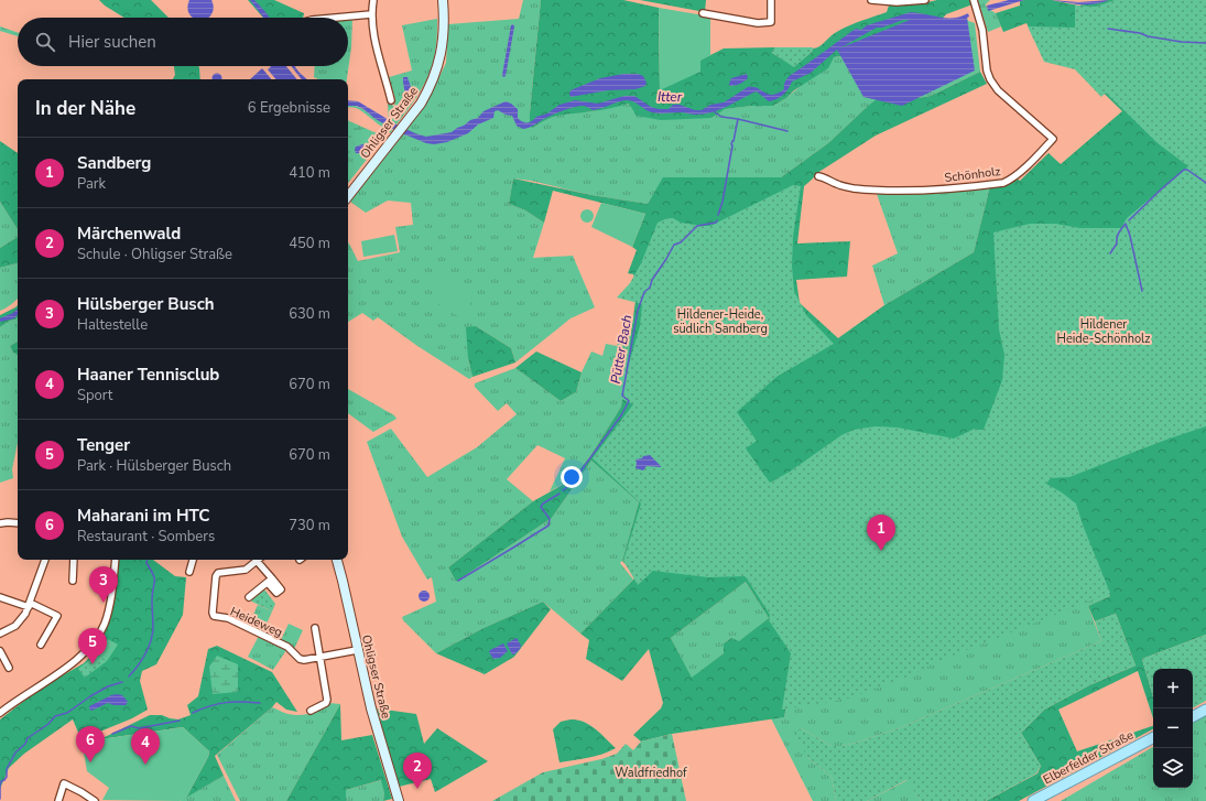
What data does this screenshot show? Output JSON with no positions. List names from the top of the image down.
{
  "streets": {
    "main road": ["Ohligser Straße", "Elberfelder Straße"],
    "street": ["Schönholz", "Heideweg"]
  },
  "crossings": [
    ["Ohligser Straße", "Heideweg"]
  ],
  "water": ["Itter", "Pütter Bach"],
  "parks": ["Hildener-Heide, südlich Sandberg", "Hildener Heide-Schönholz", "Waldfriedhof"],
  "page": {
    "search": "Hier suchen",
    "heading": ["In der Nähe", "6 Ergebnisse"],
    "list": [
      {
        "mark": "1",
        "name": "Sandberg",
        "note": "Park",
        "value": "410 m"
      },
      {
        "mark": "2",
        "name": "Märchenwald",
        "note": "Schule · Ohligser Straße",
        "value": "450 m"
      },
      {
        "mark": "3",
        "name": "Hülsberger Busch",
        "note": "Haltestelle",
        "value": "630 m"
      },
      {
        "mark": "4",
        "name": "Haaner Tennisclub",
        "note": "Sport",
        "value": "670 m"
      },
      {
        "mark": "5",
        "name": "Tenger",
        "note": "Park · Hülsberger Busch",
        "value": "670 m"
      },
      {
        "mark": "6",
        "name": "Maharani im HTC",
        "note": "Restaurant · Sombers",
        "value": "730 m"
      }
    ],
    "pins": [
      "1",
      "3",
      "5",
      "6",
      "4",
      "2"
    ],
    "map_buttons": ["+", "−"]
  }
}
